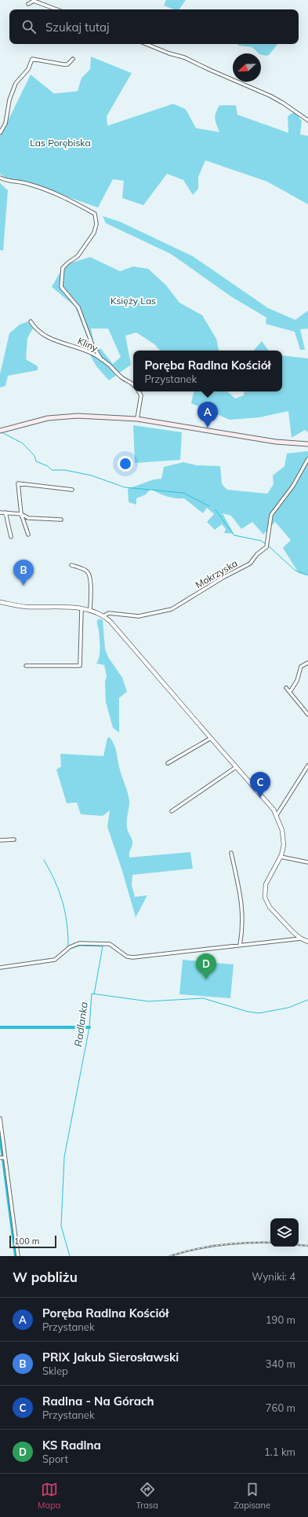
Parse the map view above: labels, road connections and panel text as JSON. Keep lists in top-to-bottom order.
{
  "streets": {
    "street": ["Kliny", "Mokrzyska"]
  },
  "water": ["Radlanka"],
  "parks": ["Las Porębiska", "Księży Las"],
  "scale_bar": "100 m",
  "north": "bottom left",
  "page": {
    "search": "Szukaj tutaj",
    "popup": ["Poręba Radlna Kościół", "Przystanek"],
    "pins": [
      "A",
      "B",
      "C",
      "D"
    ],
    "scale": "100 m",
    "heading": ["W pobliżu", "Wyniki: 4"],
    "list": [
      {
        "mark": "A",
        "name": "Poręba Radlna Kościół",
        "note": "Przystanek",
        "value": "190 m"
      },
      {
        "mark": "B",
        "name": "PRIX Jakub Sierosławski",
        "note": "Sklep",
        "value": "340 m"
      },
      {
        "mark": "C",
        "name": "Radlna - Na Górach",
        "note": "Przystanek",
        "value": "760 m"
      },
      {
        "mark": "D",
        "name": "KS Radlna",
        "note": "Sport",
        "value": "1.1 km"
      }
    ],
    "nav": ["Mapa", "Trasa", "Zapisane"]
  }
}
